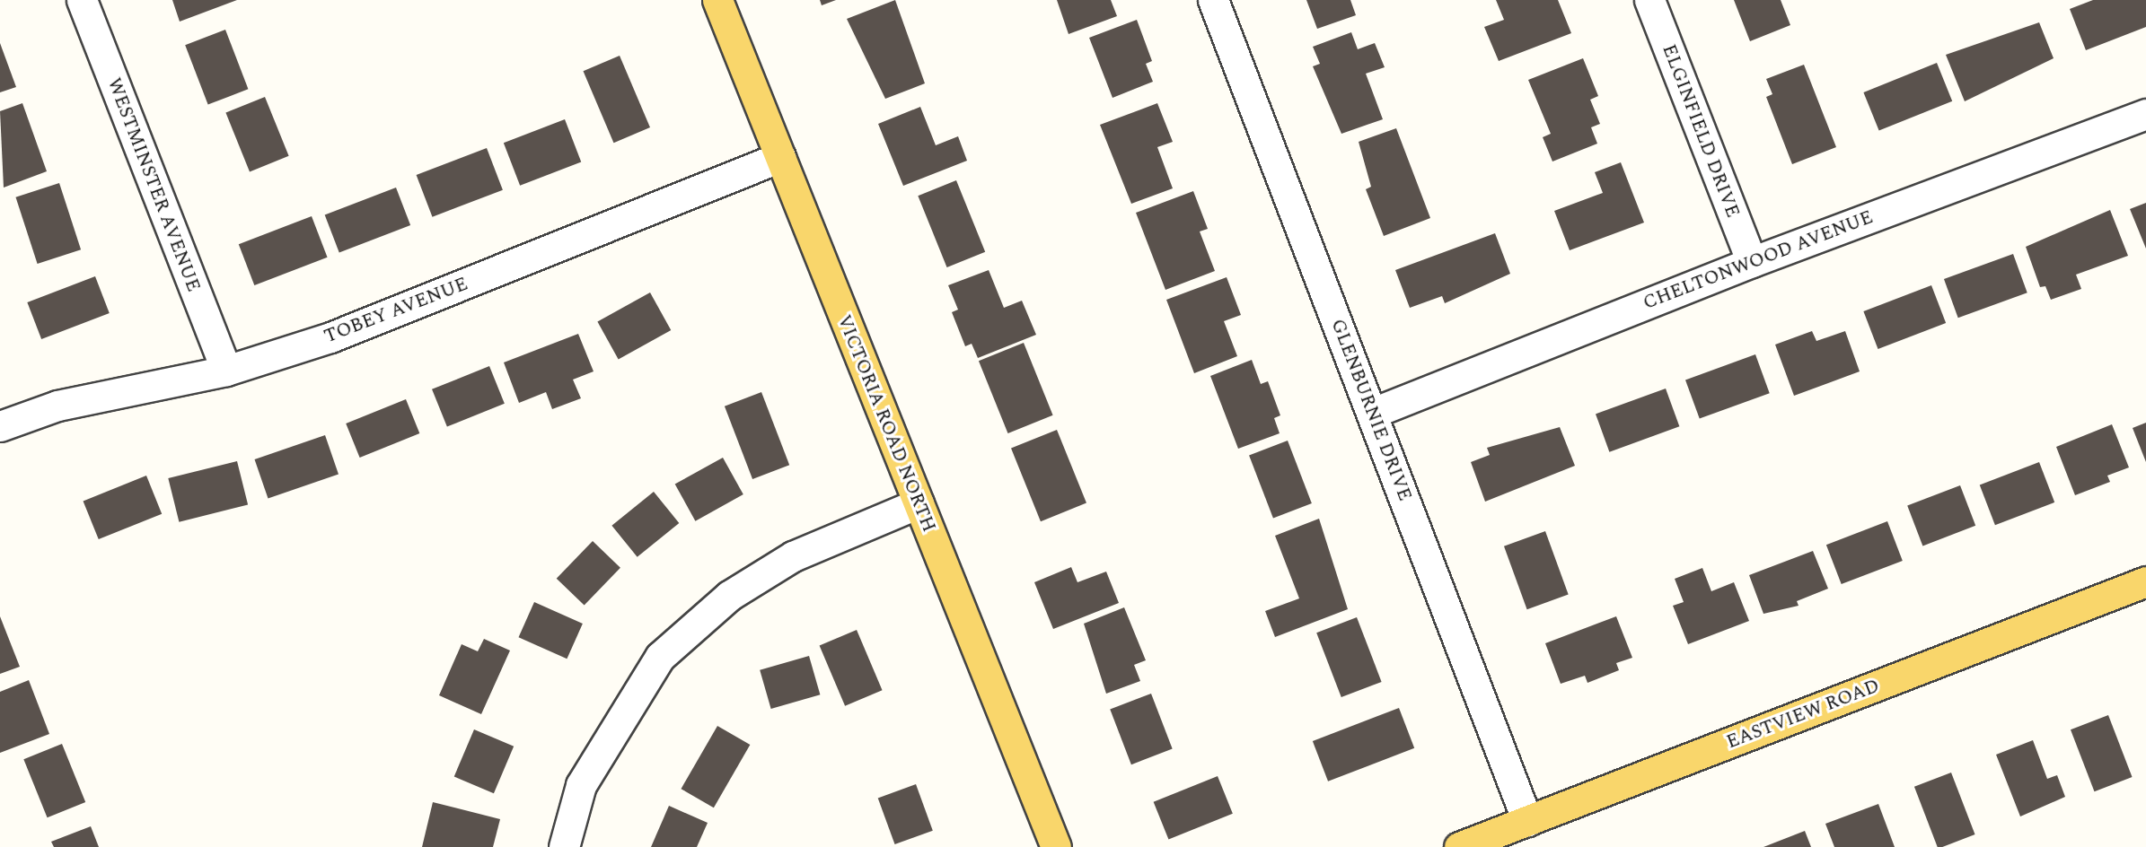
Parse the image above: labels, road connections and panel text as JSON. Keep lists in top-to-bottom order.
{
  "streets": {
    "main road": ["VICTORIA ROAD NORTH", "EASTVIEW ROAD"],
    "street": [
      "ELGINFIELD DRIVE",
      "WESTMINSTER AVENUE",
      "CHELTONWOOD AVENUE",
      "TOBEY AVENUE",
      "GLENBURNIE DRIVE"
    ]
  },
  "crossings": [
    ["ELGINFIELD DRIVE", "CHELTONWOOD AVENUE"],
    ["WESTMINSTER AVENUE", "TOBEY AVENUE"],
    ["CHELTONWOOD AVENUE", "GLENBURNIE DRIVE"],
    ["TOBEY AVENUE", "VICTORIA ROAD NORTH"],
    ["GLENBURNIE DRIVE", "EASTVIEW ROAD"]
  ]
}
